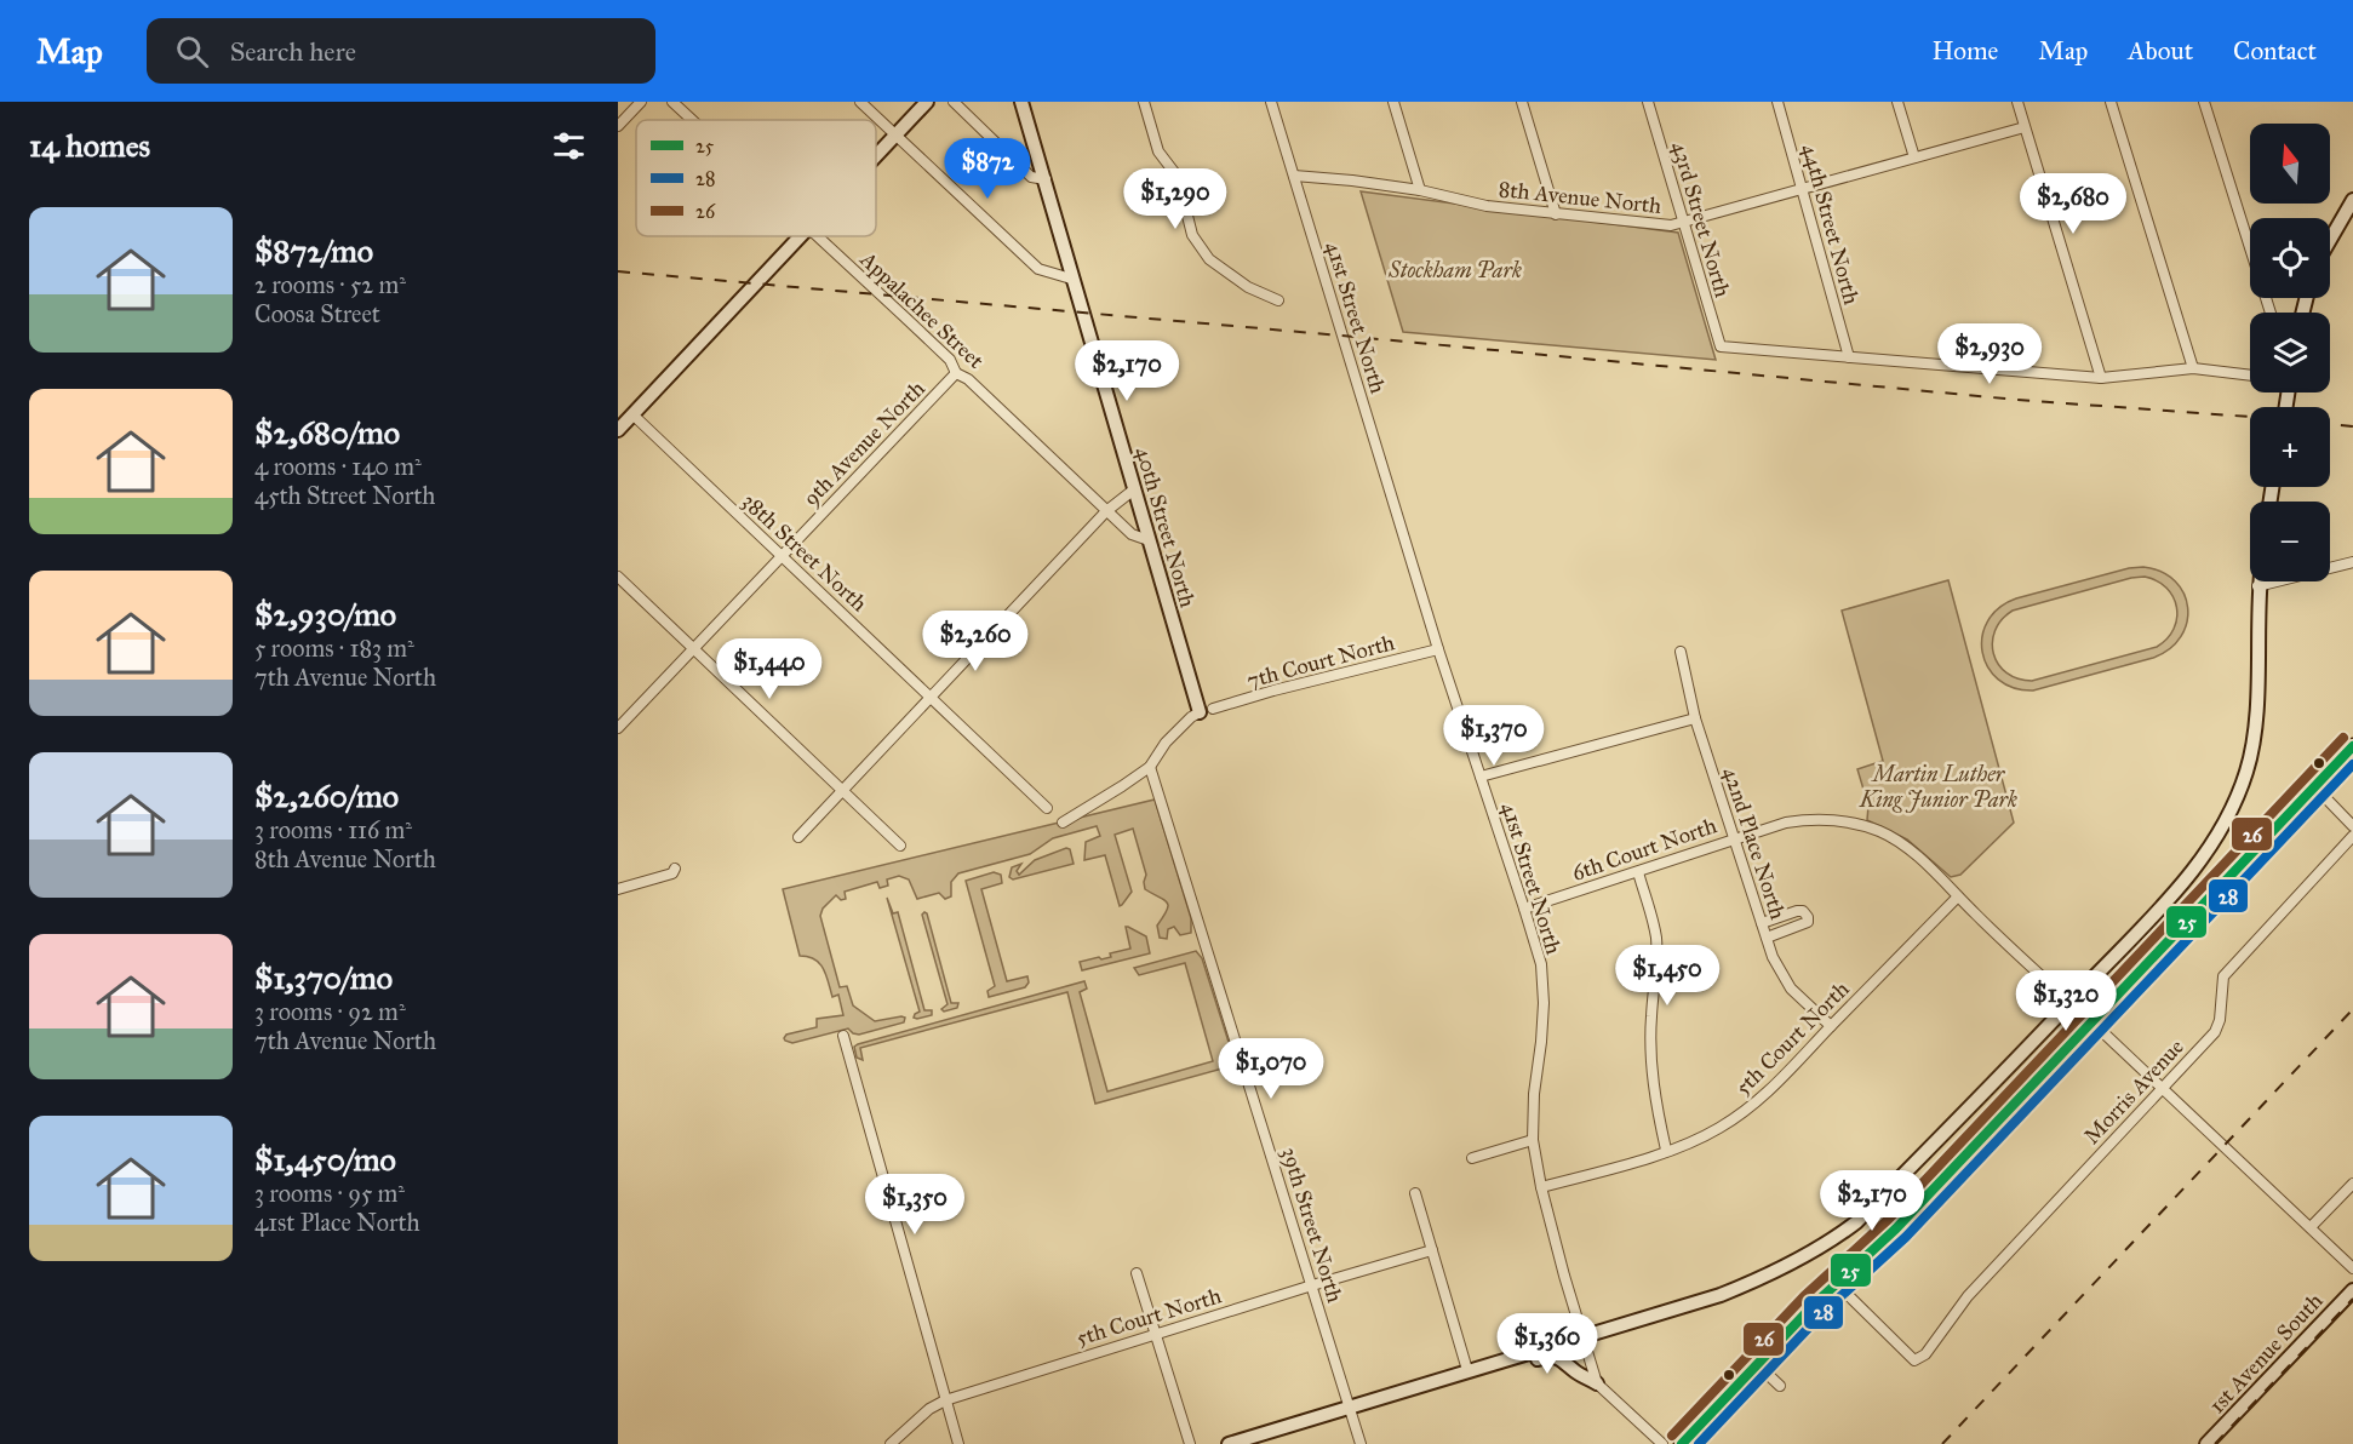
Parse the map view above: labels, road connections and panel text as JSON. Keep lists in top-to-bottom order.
{
  "streets": {
    "main road": ["40th Street North", "1st Avenue South"],
    "street": [
      "8th Avenue North",
      "43rd Street North",
      "44th Street North",
      "Appalachee Street",
      "41st Street North",
      "9th Avenue North",
      "38th Street North",
      "7th Court North",
      "42nd Place North",
      "6th Court North",
      "5th Court North",
      "Morris Avenue",
      "39th Street North"
    ]
  },
  "crossings": [
    ["8th Avenue North", "43rd Street North"],
    ["8th Avenue North", "44th Street North"],
    ["8th Avenue North", "41st Street North"],
    ["43rd Street North", "44th Street North"],
    ["Appalachee Street", "9th Avenue North"],
    ["Appalachee Street", "40th Street North"],
    ["41st Street North", "7th Court North"],
    ["41st Street North", "6th Court North"],
    ["41st Street North", "5th Court North"],
    ["9th Avenue North", "38th Street North"],
    ["40th Street North", "7th Court North"],
    ["42nd Place North", "6th Court North"],
    ["42nd Place North", "5th Court North"],
    ["5th Court North", "39th Street North"]
  ],
  "parks": ["Stockham Park", "Martin Luther King Junior Park"],
  "lines": ["transit line 26", "transit line 25", "transit line 28"],
  "legend": ["25", "28", "26"],
  "north": "top",
  "page": {
    "header": "Map",
    "search": "Search here",
    "nav": [
      "Home",
      "Map",
      "About",
      "Contact"
    ],
    "heading": "14 homes",
    "map_buttons": ["+", "−"],
    "price": [
      "$872",
      "$1,290",
      "$2,680",
      "$2,930",
      "$2,170",
      "$2,260",
      "$1,440",
      "$1,370",
      "$1,450",
      "$1,320",
      "$1,070",
      "$2,170",
      "$1,350",
      "$1,360"
    ],
    "list": [
      {
        "name": "$872/mo",
        "note": "2 rooms · 52 m² · Coosa Street"
      },
      {
        "name": "$2,680/mo",
        "note": "4 rooms · 140 m² · 45th Street North"
      },
      {
        "name": "$2,930/mo",
        "note": "5 rooms · 183 m² · 7th Avenue North"
      },
      {
        "name": "$2,260/mo",
        "note": "3 rooms · 116 m² · 8th Avenue North"
      },
      {
        "name": "$1,370/mo",
        "note": "3 rooms · 92 m² · 7th Avenue North"
      },
      {
        "name": "$1,450/mo",
        "note": "3 rooms · 95 m² · 41st Place North"
      }
    ]
  }
}
